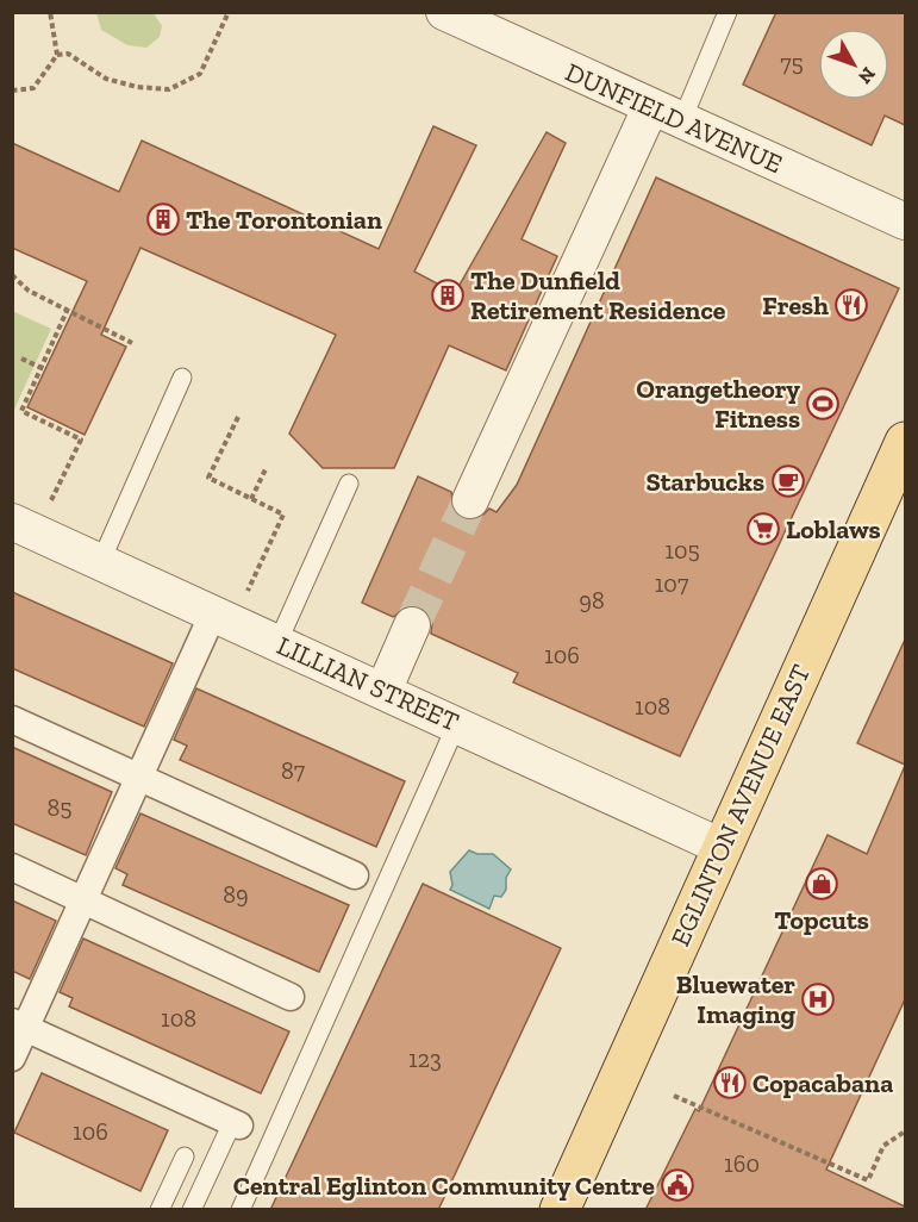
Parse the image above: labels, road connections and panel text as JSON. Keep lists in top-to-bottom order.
{
  "streets": {
    "main road": ["EGLINTON AVENUE EAST"],
    "street": ["DUNFIELD AVENUE", "LILLIAN STREET"]
  },
  "crossings": [
    ["LILLIAN STREET", "EGLINTON AVENUE EAST"]
  ],
  "places": {
    "building": ["The Torontonian", "The Dunfield Retirement Residence"],
    "restaurant": ["Fresh", "Copacabana"],
    "sports": ["Orangetheory Fitness"],
    "cafe": ["Starbucks"],
    "supermarket": ["Loblaws"],
    "shop": ["Topcuts"],
    "hospital": ["Bluewater Imaging"],
    "public building": ["Central Eglinton Community Centre"]
  },
  "house_numbers": [
    "75",
    "105",
    "107",
    "98",
    "106",
    "108",
    "87",
    "85",
    "89",
    "108",
    "123",
    "106",
    "160"
  ],
  "north": "bottom right"
}
